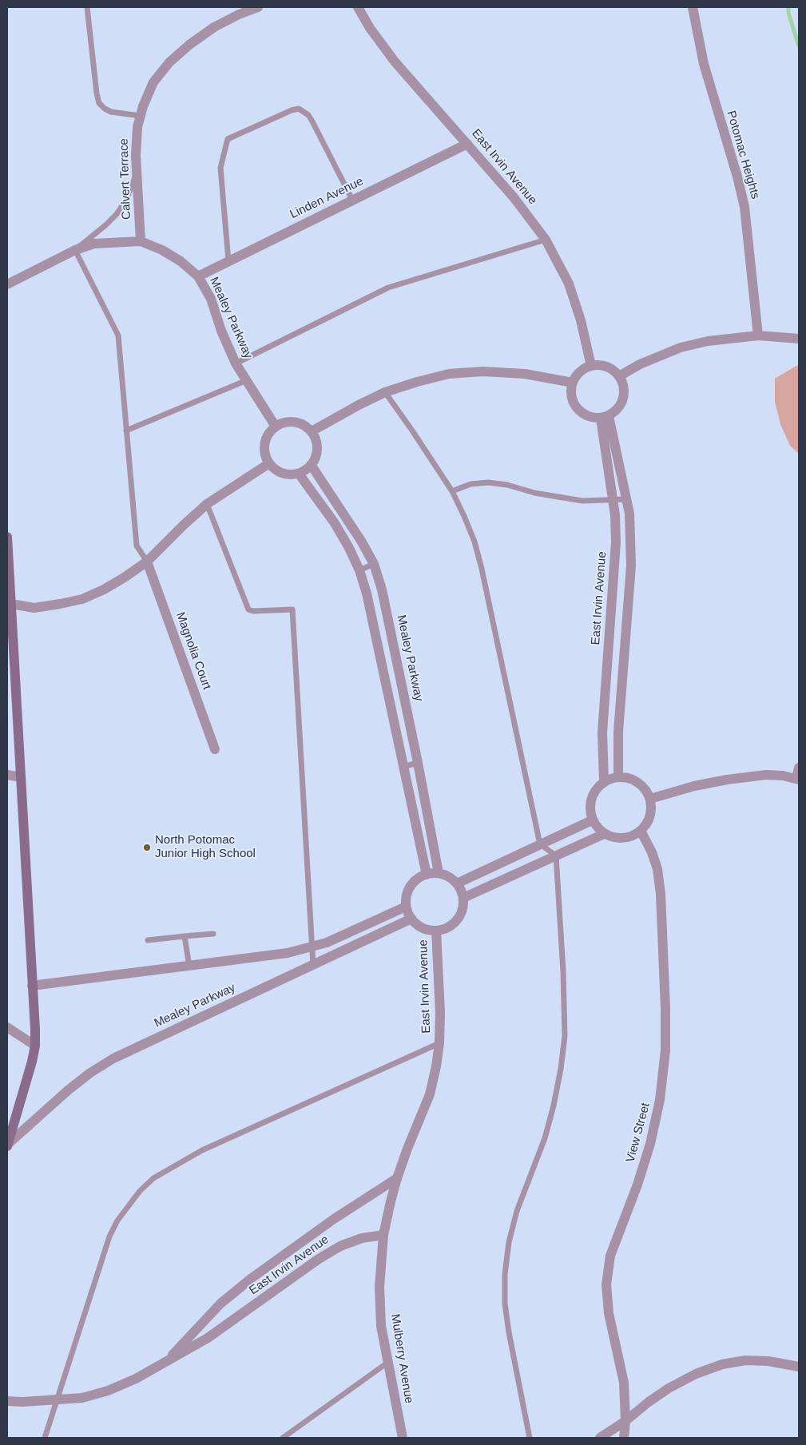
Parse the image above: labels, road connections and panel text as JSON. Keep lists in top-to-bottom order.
{
  "streets": {
    "street": [
      "Potomac Heights",
      "East Irvin Avenue",
      "Calvert Terrace",
      "Linden Avenue",
      "Mealey Parkway",
      "Magnolia Court",
      "View Street",
      "Mulberry Avenue"
    ]
  },
  "crossings": [
    ["East Irvin Avenue", "Linden Avenue"],
    ["East Irvin Avenue", "Mealey Parkway"],
    ["East Irvin Avenue", "View Street"],
    ["East Irvin Avenue", "Mulberry Avenue"],
    ["Calvert Terrace", "Mealey Parkway"],
    ["Linden Avenue", "Mealey Parkway"]
  ],
  "places": ["North Potomac Junior High School"]
}
